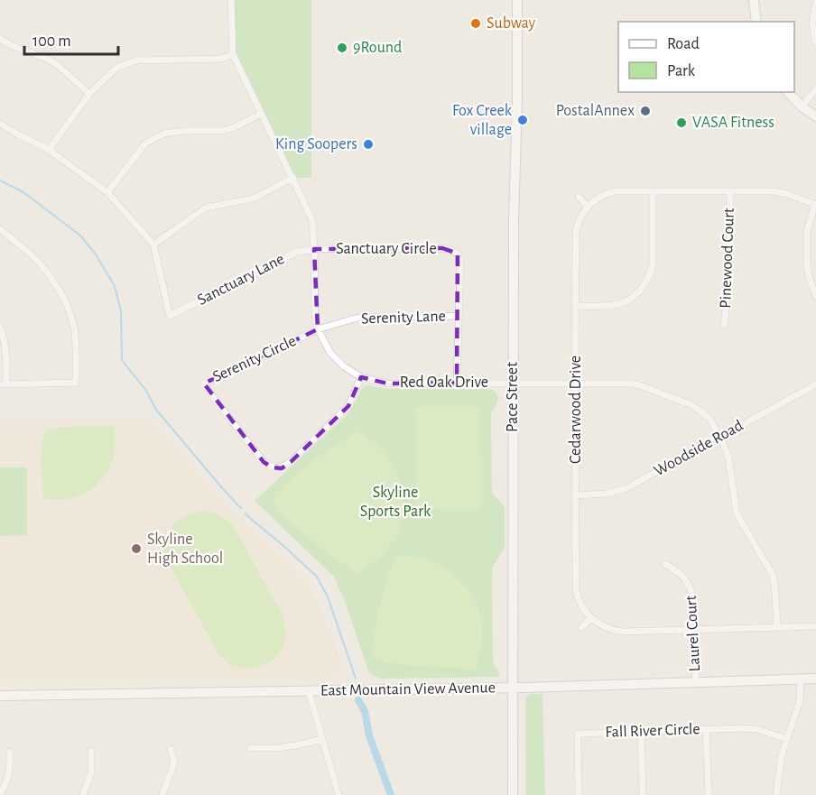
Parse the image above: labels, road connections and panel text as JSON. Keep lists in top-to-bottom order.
{
  "streets": {
    "street": [
      "Sanctuary Circle",
      "Pinewood Court",
      "Sanctuary Lane",
      "Serenity Lane",
      "Serenity Circle",
      "Red Oak Drive",
      "Pace Street",
      "Cedarwood Drive",
      "Woodside Road",
      "Laurel Court",
      "East Mountain View Avenue",
      "Fall River Circle"
    ]
  },
  "crossings": [
    ["Sanctuary Circle", "Sanctuary Lane"],
    ["Sanctuary Circle", "Serenity Lane"],
    ["Sanctuary Circle", "Red Oak Drive"],
    ["Sanctuary Lane", "Red Oak Drive"],
    ["Serenity Lane", "Serenity Circle"],
    ["Serenity Lane", "Red Oak Drive"],
    ["Serenity Circle", "Red Oak Drive"],
    ["Red Oak Drive", "Pace Street"],
    ["Red Oak Drive", "Cedarwood Drive"],
    ["Red Oak Drive", "Woodside Road"],
    ["Pace Street", "East Mountain View Avenue"],
    ["Cedarwood Drive", "Woodside Road"],
    ["Laurel Court", "East Mountain View Avenue"]
  ],
  "parks": ["Skyline Sports Park"],
  "places": [
    "Subway",
    "9Round",
    "PostalAnnex",
    "Fox Creek village",
    "VASA Fitness",
    "King Soopers",
    "Skyline High School"
  ],
  "legend": ["Road", "Park"],
  "scale_bar": "100 m"
}
